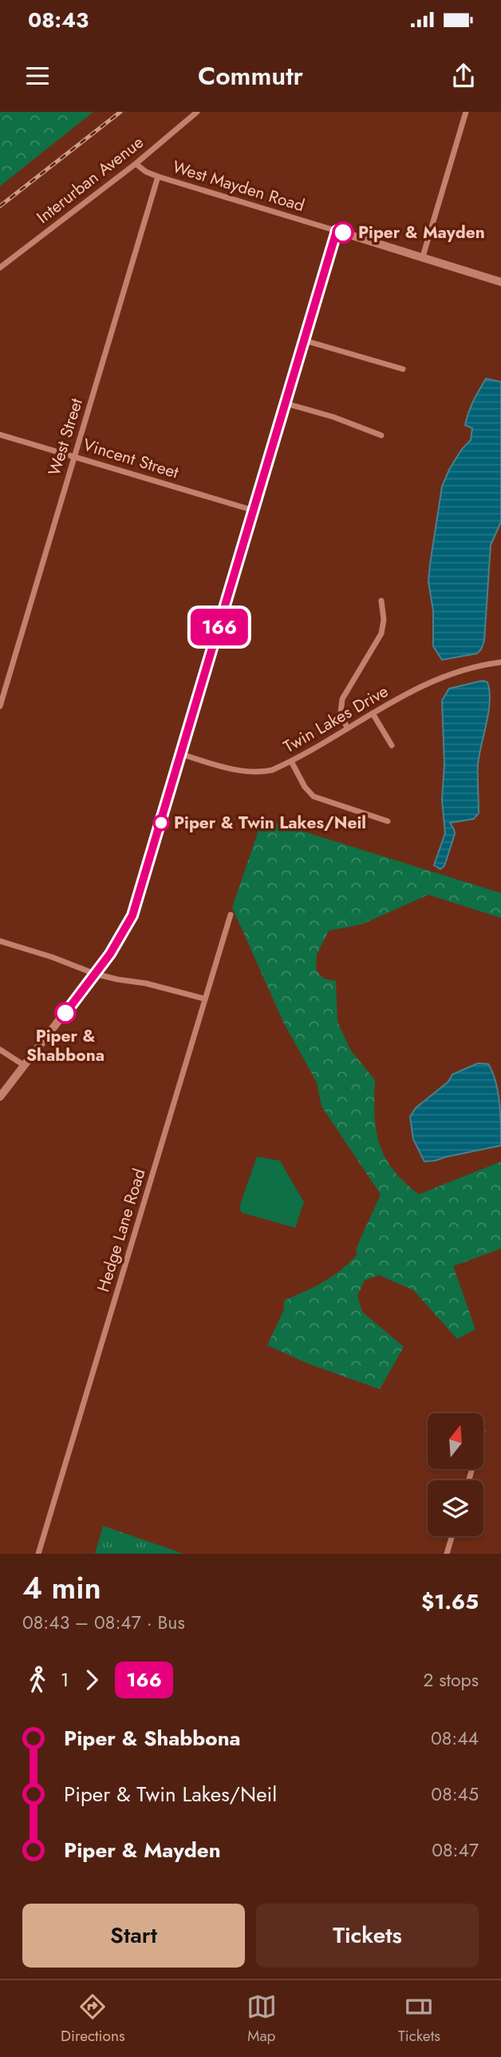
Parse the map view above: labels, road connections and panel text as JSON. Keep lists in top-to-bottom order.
{
  "streets": {
    "street": [
      "Interurban Avenue",
      "West Mayden Road",
      "West Street",
      "Vincent Street",
      "Twin Lakes Drive",
      "Hedge Lane Road"
    ]
  },
  "crossings": [
    ["Interurban Avenue", "West Mayden Road"],
    ["West Mayden Road", "West Street"],
    ["West Street", "Vincent Street"]
  ],
  "places": ["Piper & Mayden", "Piper & Twin Lakes/Neil", "Piper & Shabbona"],
  "lines": ["bus line 166"],
  "north": "top",
  "page": {
    "status": "08:43",
    "header": "Commutr",
    "on_map": "166",
    "heading": ["4 min", "08:43 – 08:47 · Bus", "$1.65"],
    "legs": ["1", "166", "2 stops"],
    "list": [
      {
        "name": "Piper & Shabbona",
        "value": "08:44"
      },
      {
        "name": "Piper & Twin Lakes/Neil",
        "value": "08:45"
      },
      {
        "name": "Piper & Mayden",
        "value": "08:47"
      }
    ],
    "buttons": ["Start", "Tickets"],
    "tabs": ["Directions", "Map", "Tickets"]
  }
}
